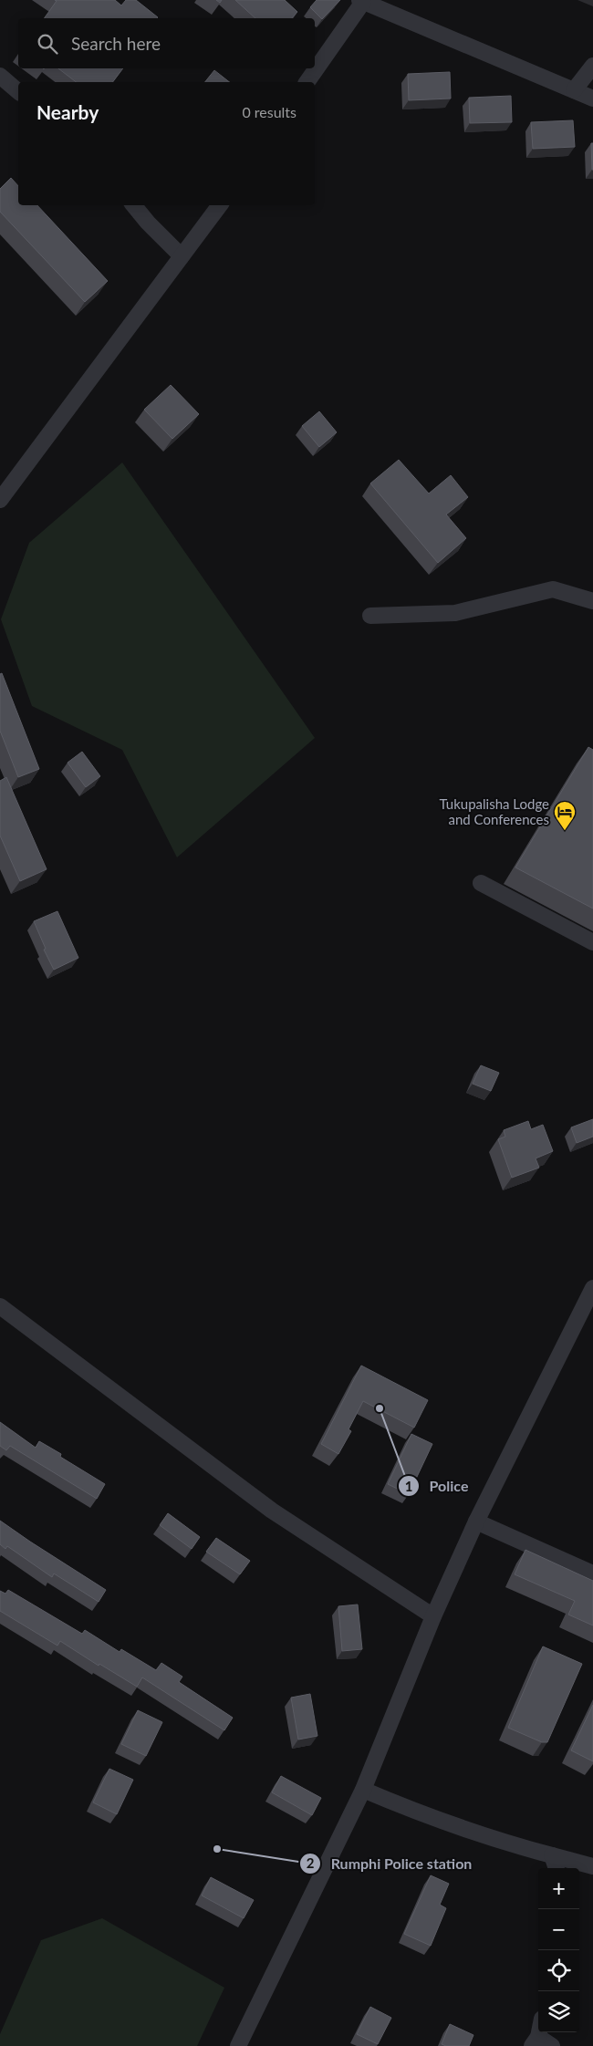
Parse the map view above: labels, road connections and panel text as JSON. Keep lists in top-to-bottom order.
{
  "places": {
    "hotel": ["Tukupalisha Lodge and Conferences"],
    "other": ["Police", "Rumphi Police station"]
  },
  "page": {
    "search": "Search here",
    "heading": ["Nearby", "0 results"],
    "map_buttons": ["+", "−"]
  }
}
